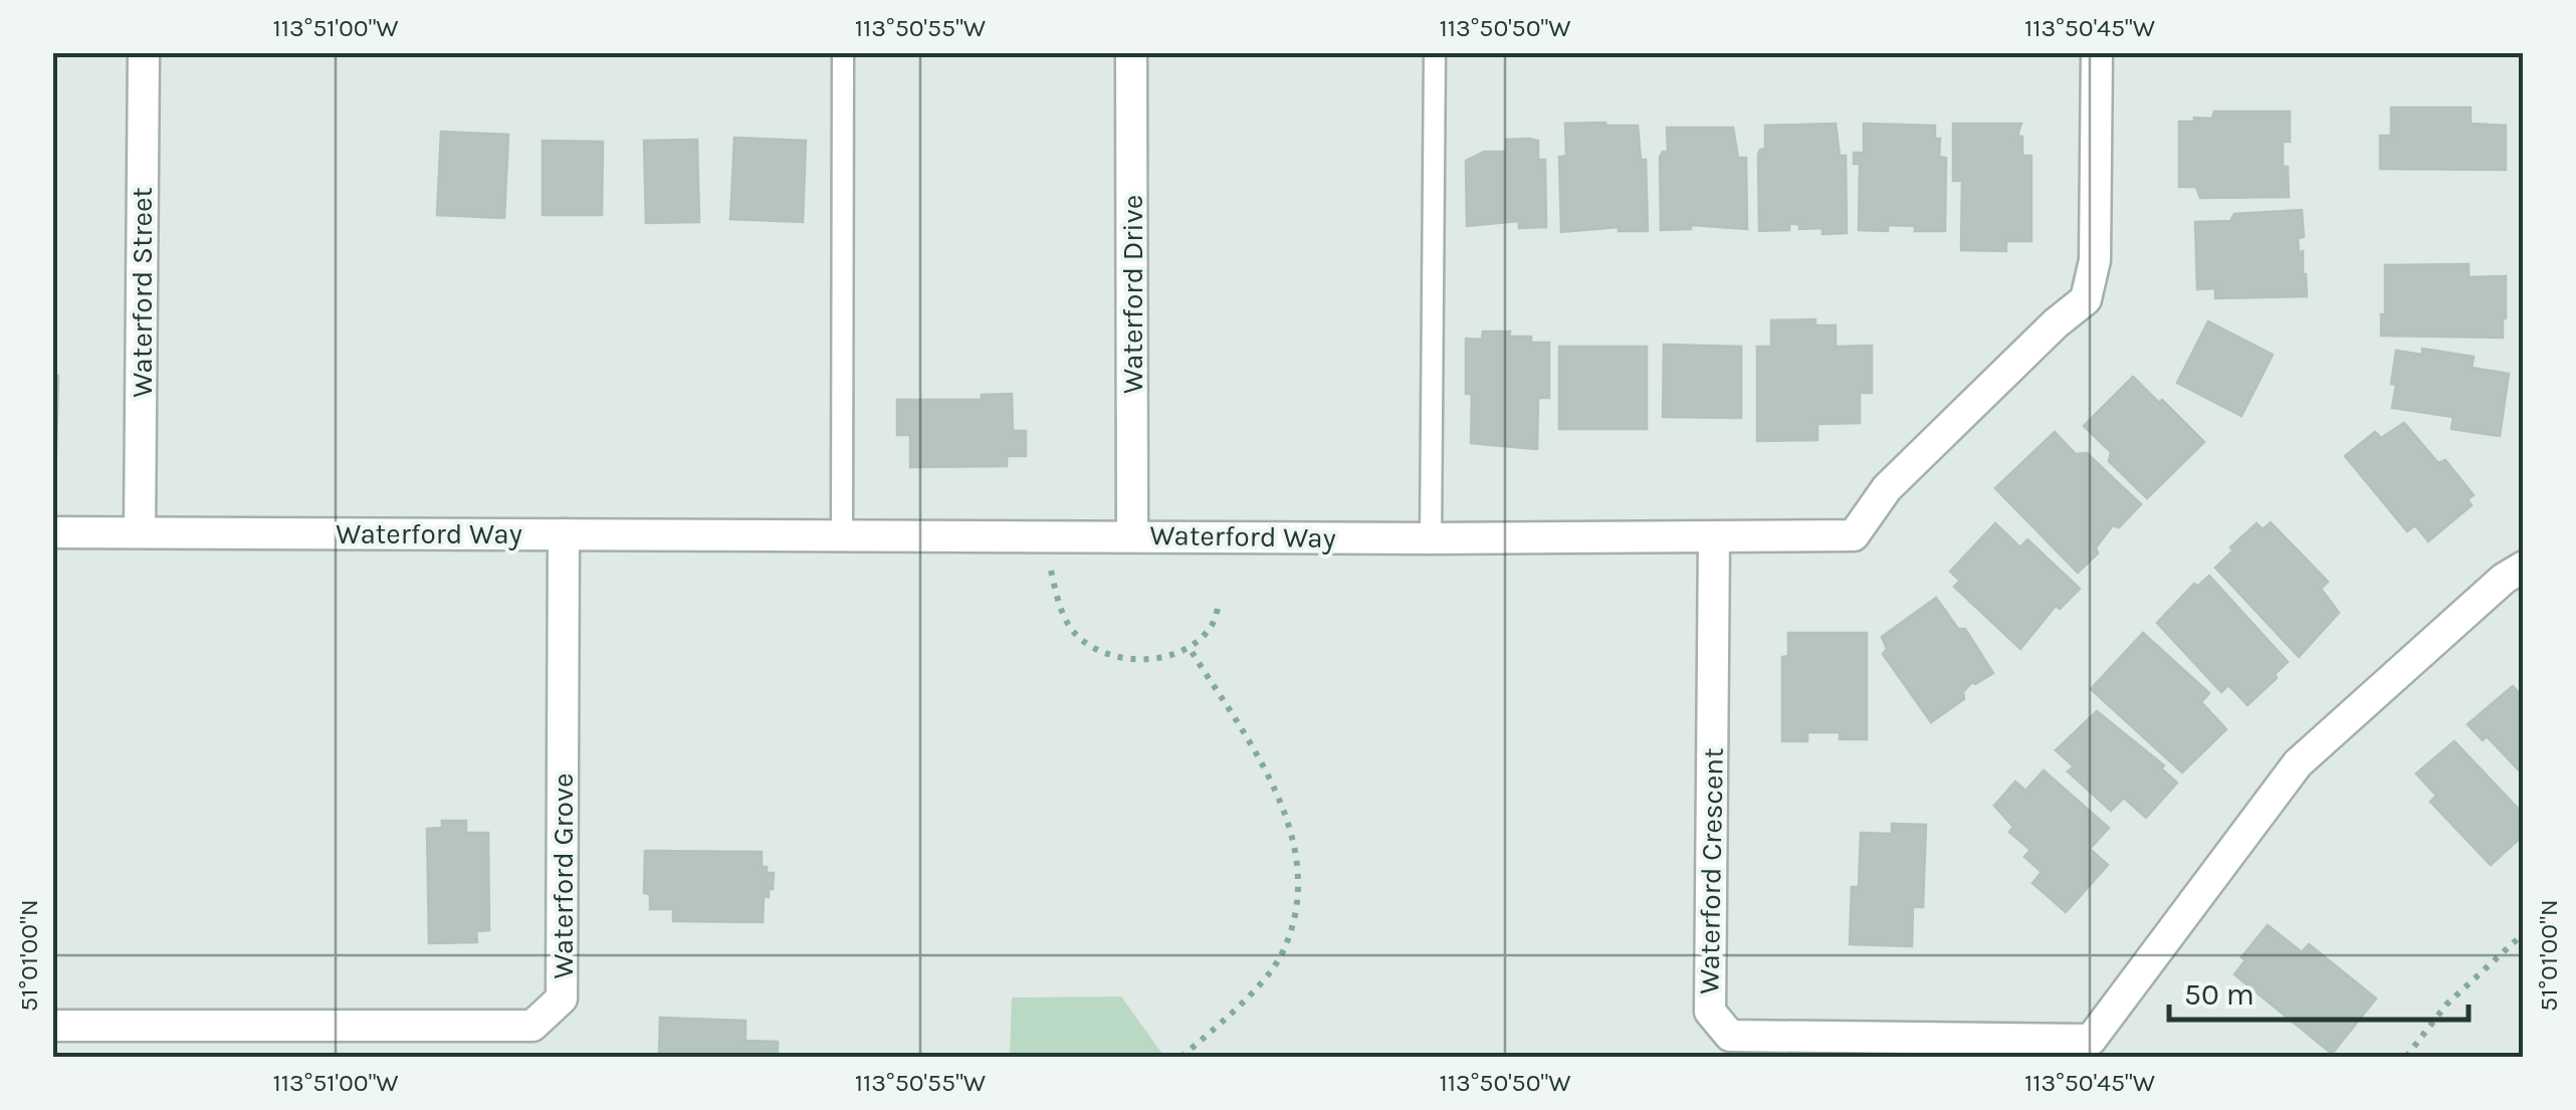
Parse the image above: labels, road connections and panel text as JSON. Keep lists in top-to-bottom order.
{
  "streets": {
    "street": [
      "Waterford Street",
      "Waterford Drive",
      "Waterford Way",
      "Waterford Crescent",
      "Waterford Grove"
    ]
  },
  "crossings": [
    ["Waterford Street", "Waterford Way"],
    ["Waterford Drive", "Waterford Way"],
    ["Waterford Way", "Waterford Crescent"],
    ["Waterford Way", "Waterford Grove"]
  ],
  "scale_bar": "50 m",
  "coordinates": [
    "113°51'00\"W",
    "113°50'55\"W",
    "113°50'50\"W",
    "113°50'45\"W",
    "51°01'00\"N"
  ]
}
